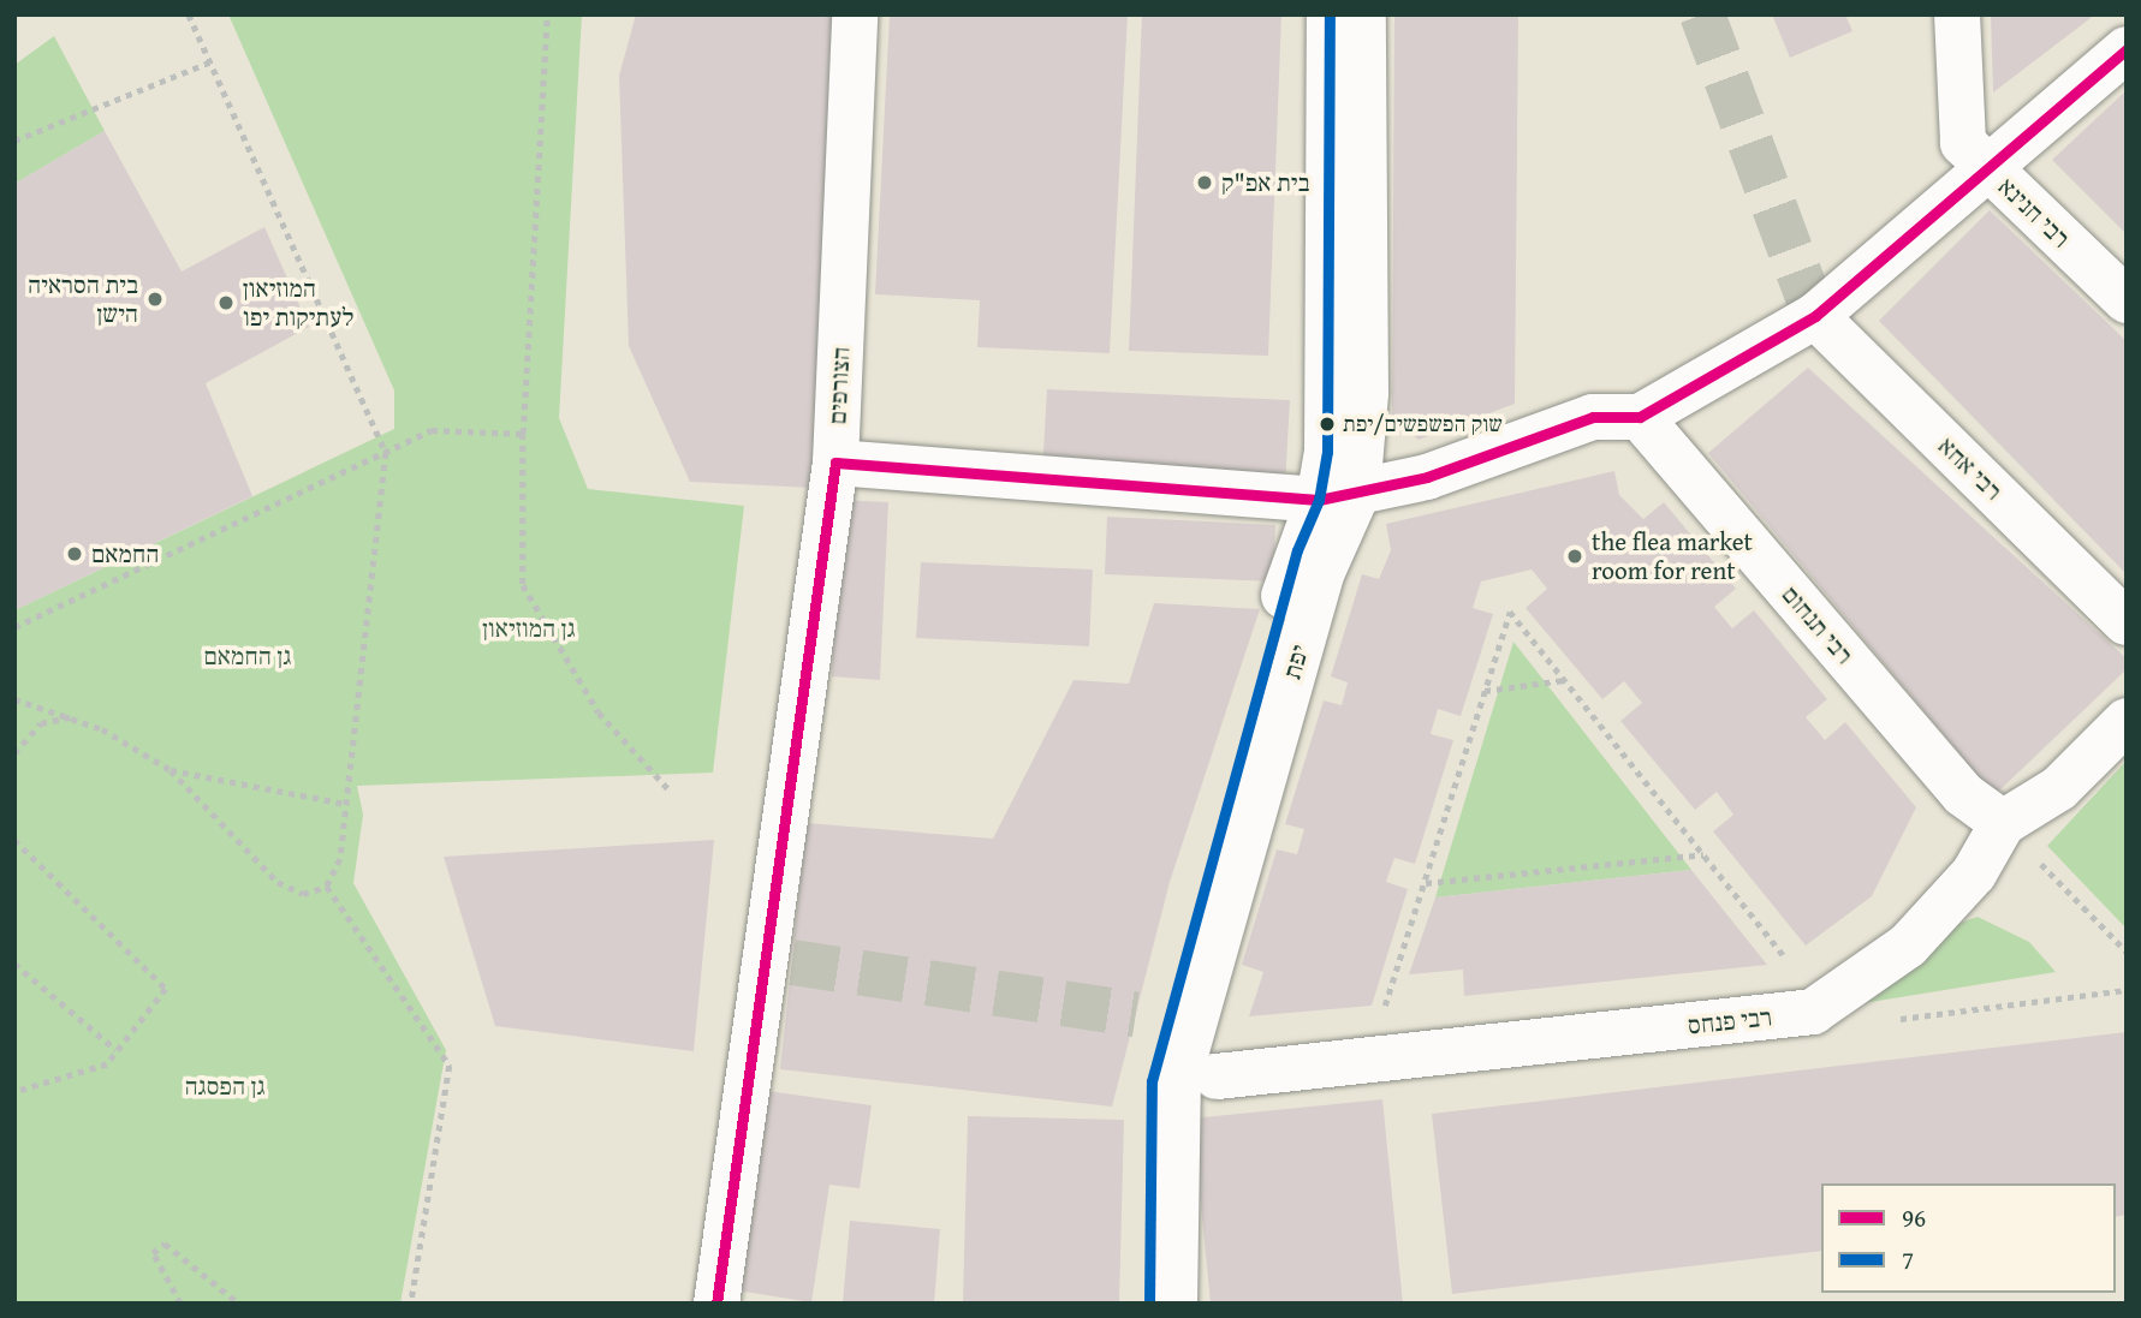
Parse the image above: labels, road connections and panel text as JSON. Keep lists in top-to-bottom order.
{
  "streets": {
    "street": [
      "רבי חנינא",
      "הצורפים",
      "רבי אחא",
      "רבי תנחום",
      "יפת",
      "רבי פנחס"
    ]
  },
  "crossings": [
    ["רבי תנחום", "רבי פנחס"]
  ],
  "parks": ["גן המוזיאון", "גן החמאם", "גן הפסגה"],
  "places": [
    "בית אפ\"ק",
    "בית הסראיה הישן",
    "המוזיאון לעתיקות יפו",
    "שוק הפשפשים/יפת",
    "החמאם",
    "the flea market room for rent"
  ],
  "lines": ["transit line 7", "transit line 96"],
  "legend": ["96", "7"]
}
